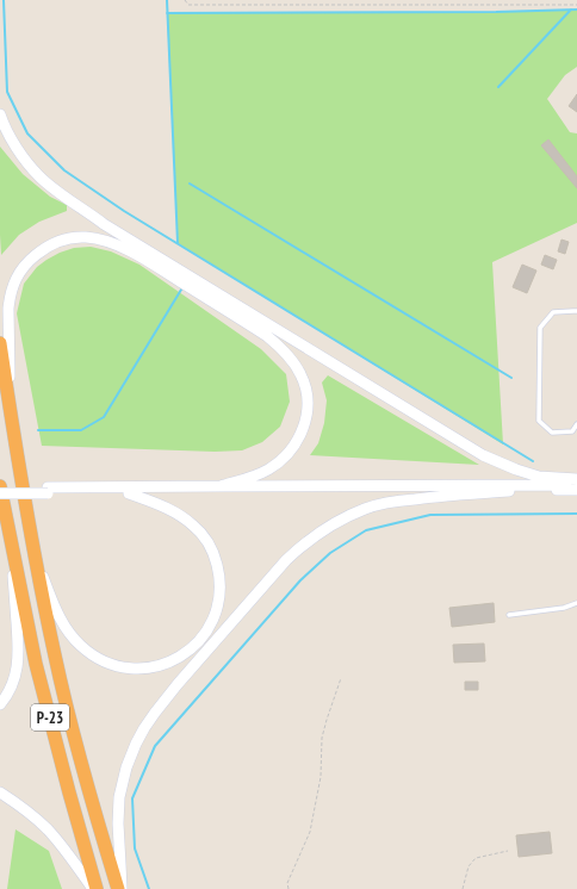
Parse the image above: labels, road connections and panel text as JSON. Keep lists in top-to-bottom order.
{
  "streets": {
    "highway": ["Р-23"]
  }
}
